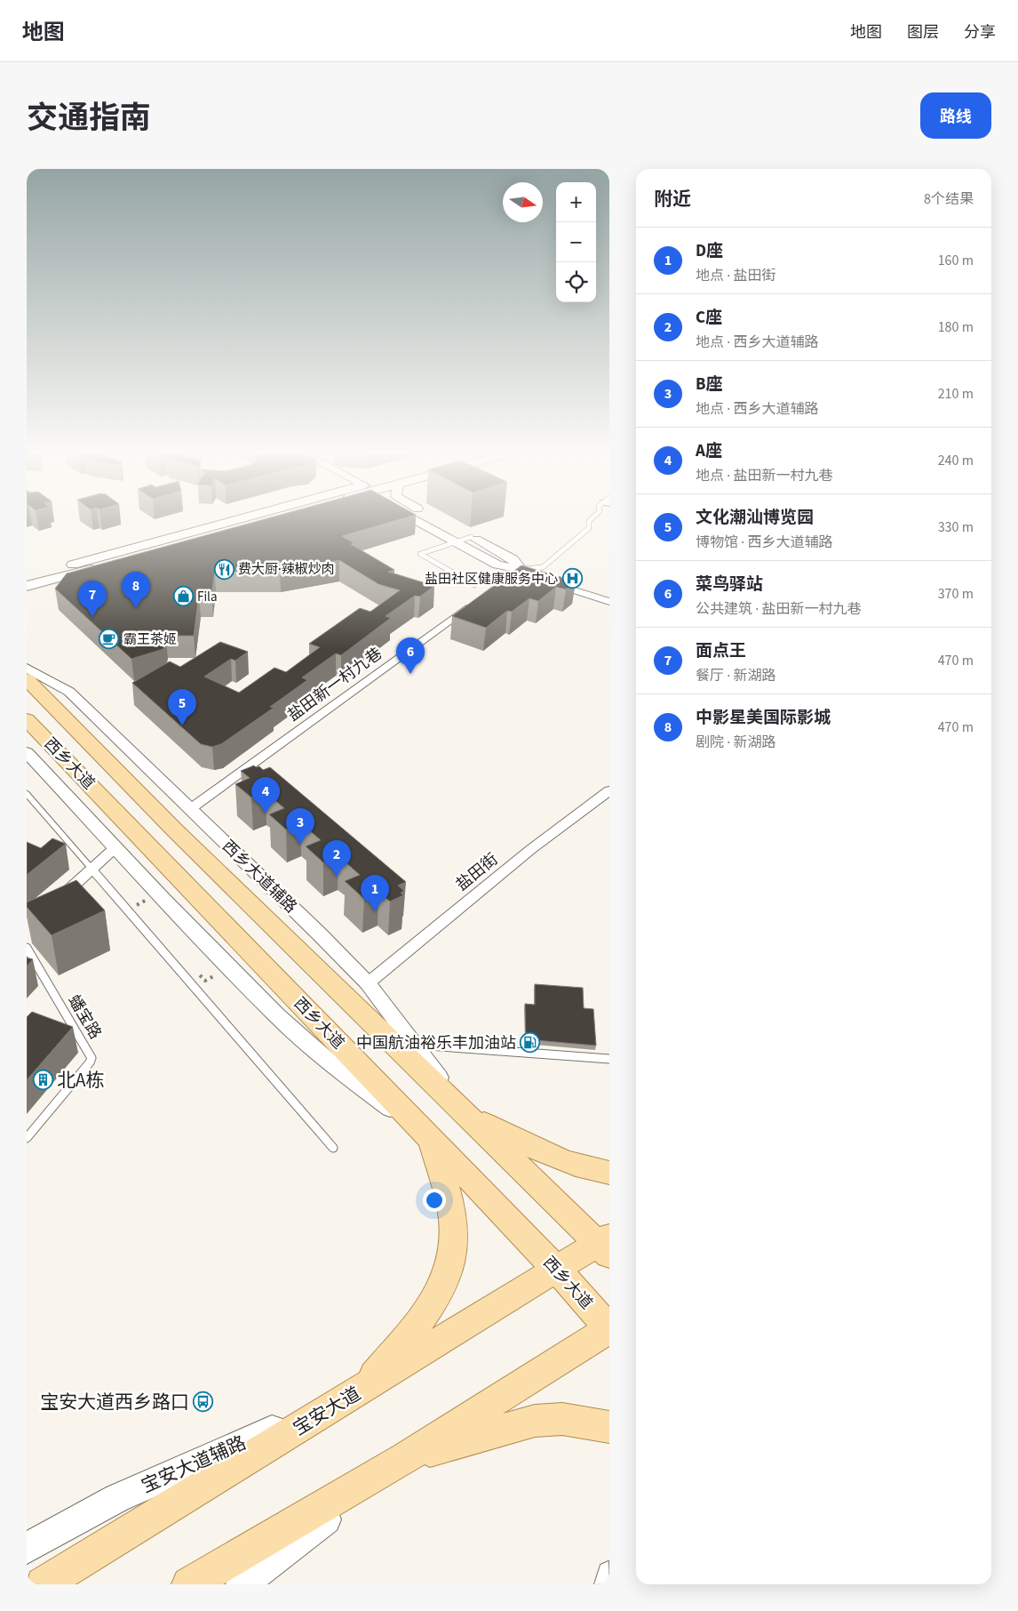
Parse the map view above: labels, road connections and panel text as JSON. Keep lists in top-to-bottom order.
{
  "streets": {
    "main road": ["西乡大道", "宝安大道", "宝安大道辅路"],
    "street": ["盐田新一村九巷", "盐田街", "西乡大道辅路"],
    "lane": ["蟠宝路"]
  },
  "crossings": [
    ["盐田新一村九巷", "西乡大道辅路"],
    ["西乡大道", "西乡大道辅路"],
    ["西乡大道", "宝安大道"],
    ["盐田街", "西乡大道辅路"],
    ["宝安大道", "宝安大道辅路"]
  ],
  "places": {
    "restaurant": ["费大厨·辣椒炒肉"],
    "hospital": ["盐田社区健康服务中心"],
    "shop": ["Fila"],
    "cafe": ["霸王茶姬"],
    "fuel station": ["中国航油裕乐丰加油站"],
    "building": ["北A栋"],
    "bus stop": ["宝安大道西乡路口"]
  },
  "north": "right",
  "page": {
    "header": "地图",
    "nav": ["地图", "图层", "分享"],
    "title": "交通指南",
    "buttons": "路线",
    "heading": ["附近", "8个结果"],
    "map_buttons": ["+", "−"],
    "list": [
      {
        "mark": "1",
        "name": "D座",
        "note": "地点 · 盐田街",
        "value": "160 m"
      },
      {
        "mark": "2",
        "name": "C座",
        "note": "地点 · 西乡大道辅路",
        "value": "180 m"
      },
      {
        "mark": "3",
        "name": "B座",
        "note": "地点 · 西乡大道辅路",
        "value": "210 m"
      },
      {
        "mark": "4",
        "name": "A座",
        "note": "地点 · 盐田新一村九巷",
        "value": "240 m"
      },
      {
        "mark": "5",
        "name": "文化潮汕博览园",
        "note": "博物馆 · 西乡大道辅路",
        "value": "330 m"
      },
      {
        "mark": "6",
        "name": "菜鸟驿站",
        "note": "公共建筑 · 盐田新一村九巷",
        "value": "370 m"
      },
      {
        "mark": "7",
        "name": "面点王",
        "note": "餐厅 · 新湖路",
        "value": "470 m"
      },
      {
        "mark": "8",
        "name": "中影星美国际影城",
        "note": "剧院 · 新湖路",
        "value": "470 m"
      }
    ],
    "pins": [
      "8",
      "7",
      "6",
      "5",
      "4",
      "3",
      "2",
      "1"
    ]
  }
}
